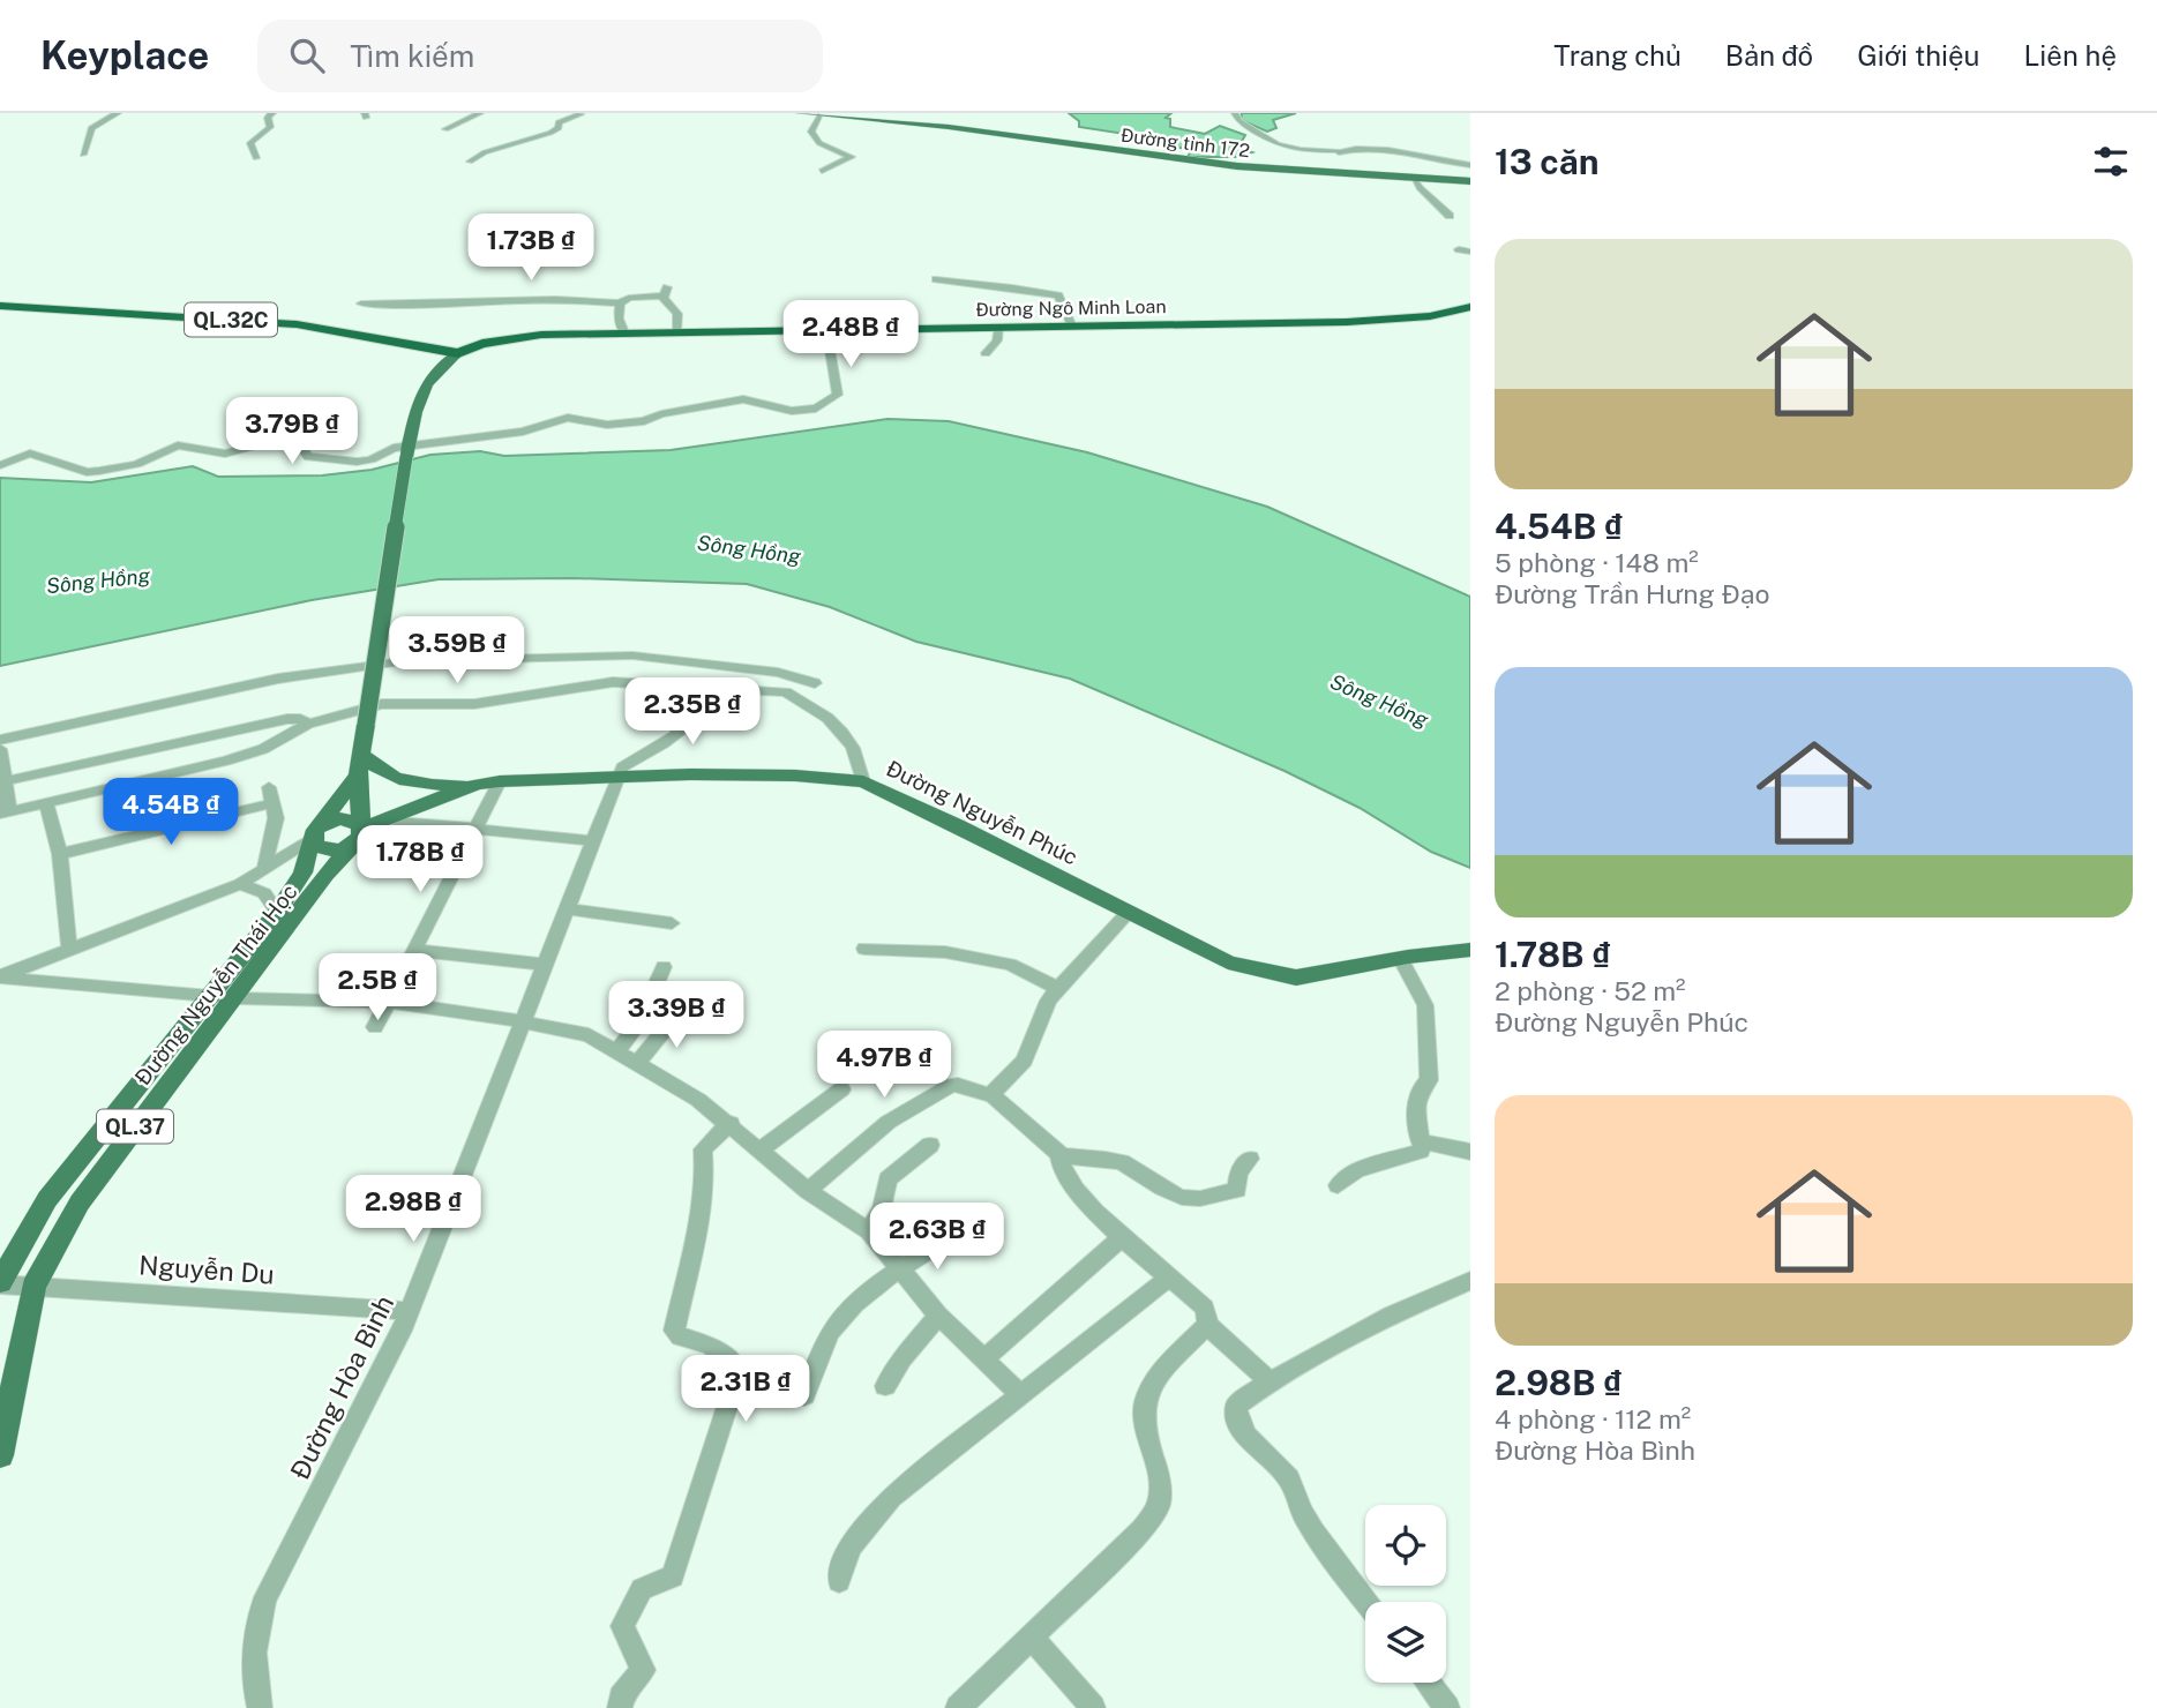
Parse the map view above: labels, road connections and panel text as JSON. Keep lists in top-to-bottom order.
{
  "streets": {
    "highway": ["Đường Ngô Minh Loan", "QL.32C"],
    "main road": [
      "Đường tỉnh 172",
      "Đường Nguyễn Phúc",
      "Đường Nguyễn Thái Học",
      "QL.37"
    ],
    "street": ["Nguyễn Du", "Đường Hòa Bình"]
  },
  "crossings": [
    ["Đường Ngô Minh Loan", "QL.32C"],
    ["Đường Ngô Minh Loan", "Đường Nguyễn Thái Học"],
    ["Đường Nguyễn Phúc", "Đường Nguyễn Thái Học"],
    ["Đường Nguyễn Phúc", "Đường Hòa Bình"],
    ["Đường Nguyễn Thái Học", "Nguyễn Du"],
    ["Nguyễn Du", "Đường Hòa Bình"]
  ],
  "water": ["Sông Hồng"],
  "page": {
    "header": "Keyplace",
    "search": "Tìm kiếm",
    "nav": [
      "Trang chủ",
      "Bản đồ",
      "Giới thiệu",
      "Liên hệ"
    ],
    "heading": "13 căn",
    "list": [
      {
        "name": "4.54B ₫",
        "note": "5 phòng · 148 m² · Đường Trần Hưng Đạo"
      },
      {
        "name": "1.78B ₫",
        "note": "2 phòng · 52 m² · Đường Nguyễn Phúc"
      },
      {
        "name": "2.98B ₫",
        "note": "4 phòng · 112 m² · Đường Hòa Bình"
      }
    ],
    "price": [
      "1.73B ₫",
      "2.48B ₫",
      "3.79B ₫",
      "3.59B ₫",
      "2.35B ₫",
      "4.54B ₫",
      "1.78B ₫",
      "2.5B ₫",
      "3.39B ₫",
      "4.97B ₫",
      "2.98B ₫",
      "2.63B ₫",
      "2.31B ₫"
    ]
  }
}
